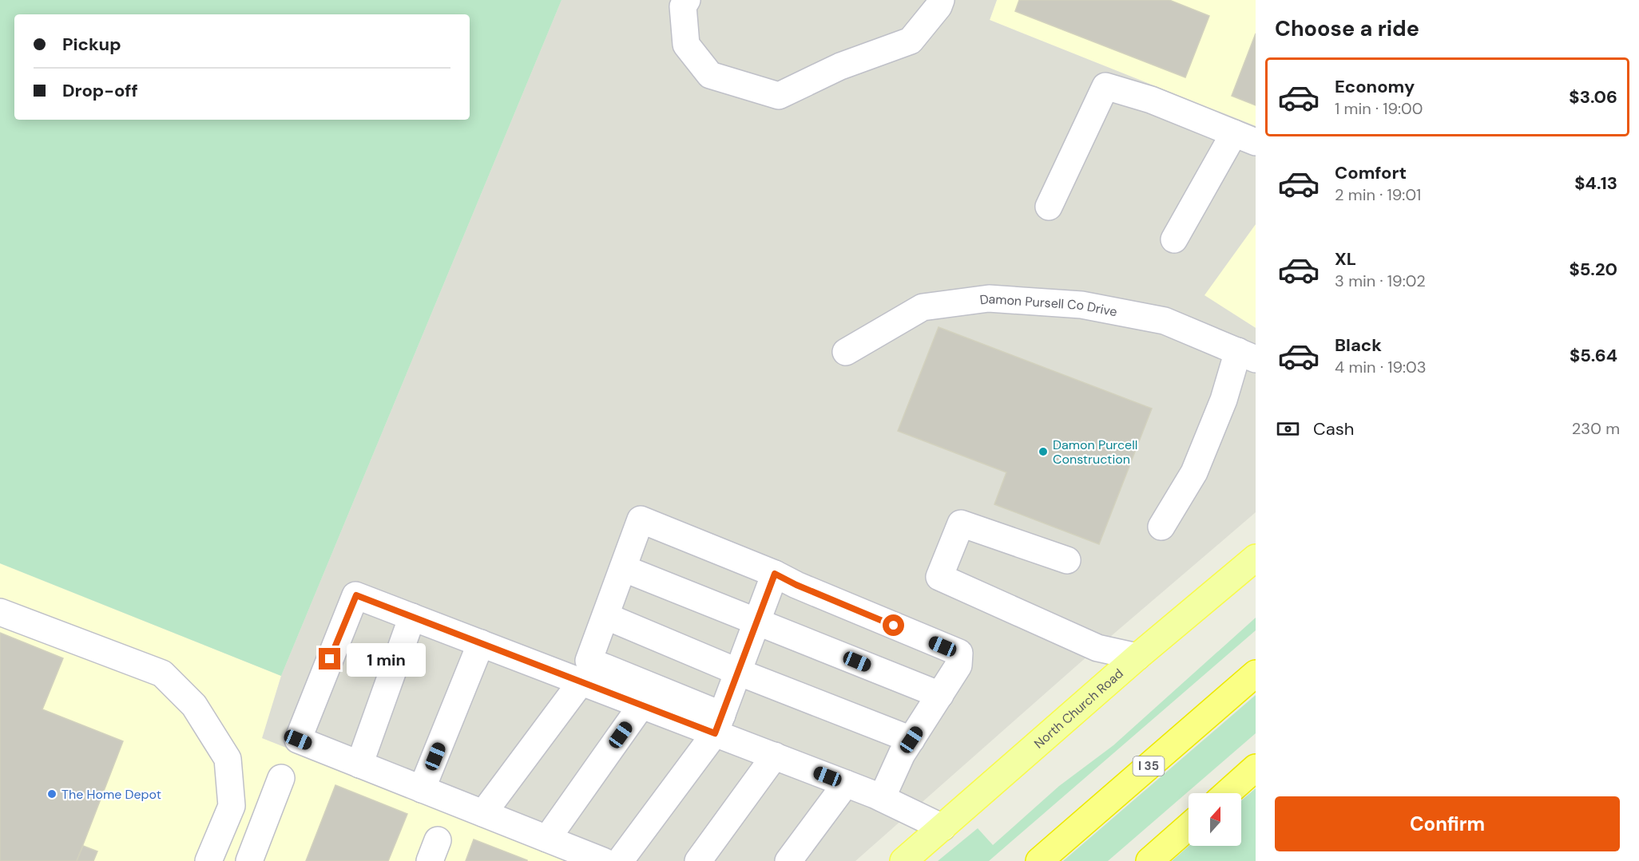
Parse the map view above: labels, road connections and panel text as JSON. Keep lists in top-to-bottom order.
{
  "streets": {
    "highway": ["I 35"],
    "main road": ["North Church Road"],
    "lane": ["Damon Pursell Co Drive"]
  },
  "places": ["Damon Purcell Construction", "The Home Depot"],
  "north": "top",
  "page": {
    "heading": "Choose a ride",
    "banner": ["Pickup", "Drop-off"],
    "list": [
      {
        "name": "Economy",
        "note": "1 min · 19:00",
        "value": "$3.06"
      },
      {
        "name": "Comfort",
        "note": "2 min · 19:01",
        "value": "$4.13"
      },
      {
        "name": "XL",
        "note": "3 min · 19:02",
        "value": "$5.20"
      },
      {
        "name": "Black",
        "note": "4 min · 19:03",
        "value": "$5.64"
      }
    ],
    "pay": ["Cash", "230 m"],
    "bubble": "1 min",
    "buttons": "Confirm"
  }
}
